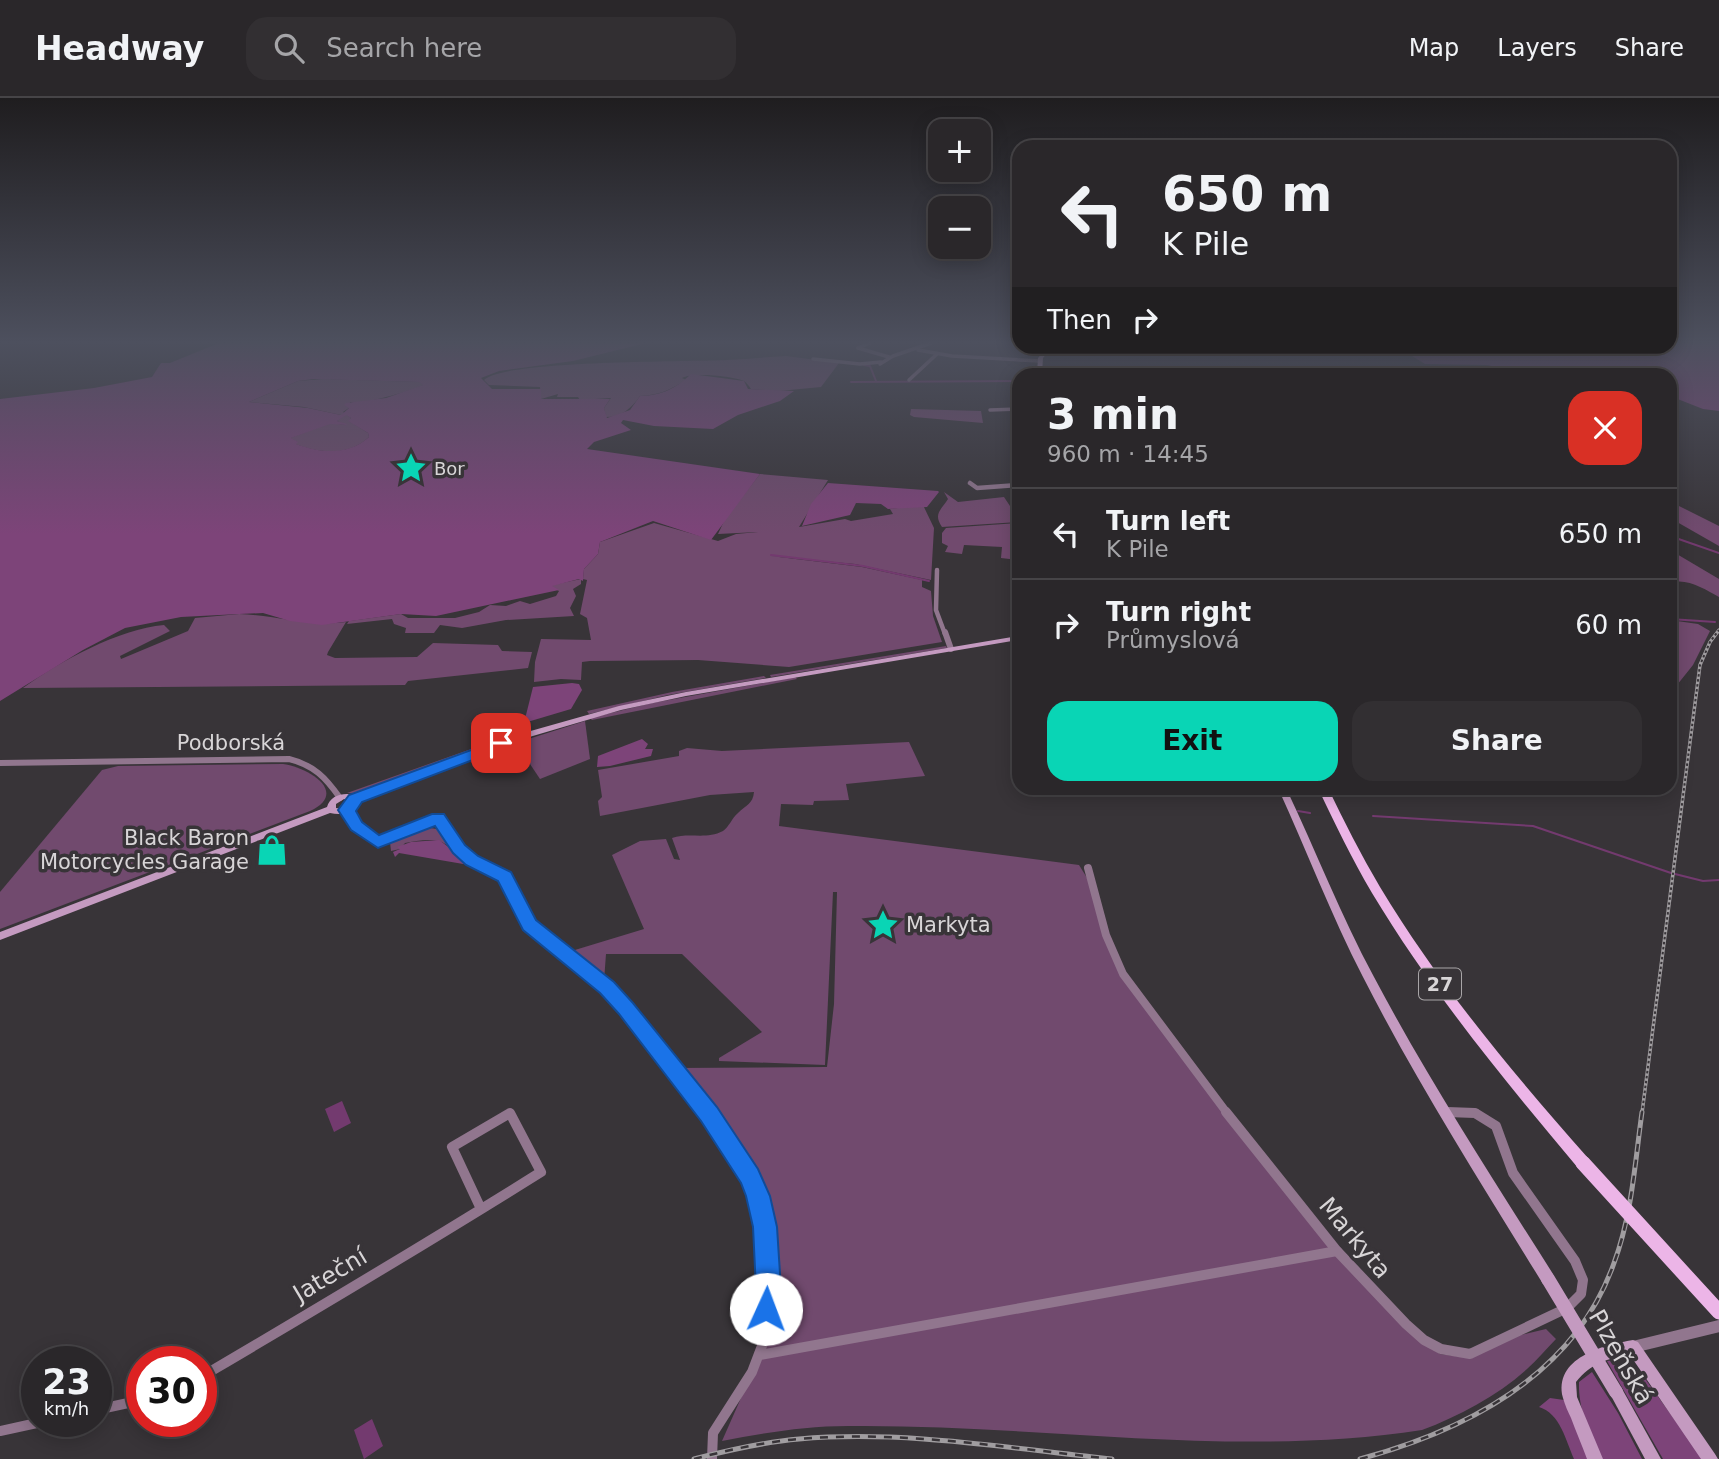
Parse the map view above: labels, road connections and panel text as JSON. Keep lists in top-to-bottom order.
{
  "streets": {
    "main road": ["27", "Plzeňská"],
    "street": ["Podborská", "Markyta", "Jateční"]
  },
  "crossings": [
    ["Markyta", "Plzeňská"]
  ],
  "places": {
    "place": ["Bor", "Markyta"],
    "shop": ["Black Baron Motorcycles Garage"]
  },
  "page": {
    "header": "Headway",
    "search": "Search here",
    "nav": ["Map", "Layers", "Share"],
    "map_buttons": ["+", "−"],
    "turn": ["650 m", "K Pile"],
    "then": "Then",
    "heading": ["3 min", "960 m · 14:45"],
    "list": [
      {
        "name": "Turn left",
        "note": "K Pile",
        "value": "650 m"
      },
      {
        "name": "Turn right",
        "note": "Průmyslová",
        "value": "60 m"
      }
    ],
    "buttons": ["Exit", "Share"],
    "speed": "23 km/h",
    "limit": "30"
  }
}
